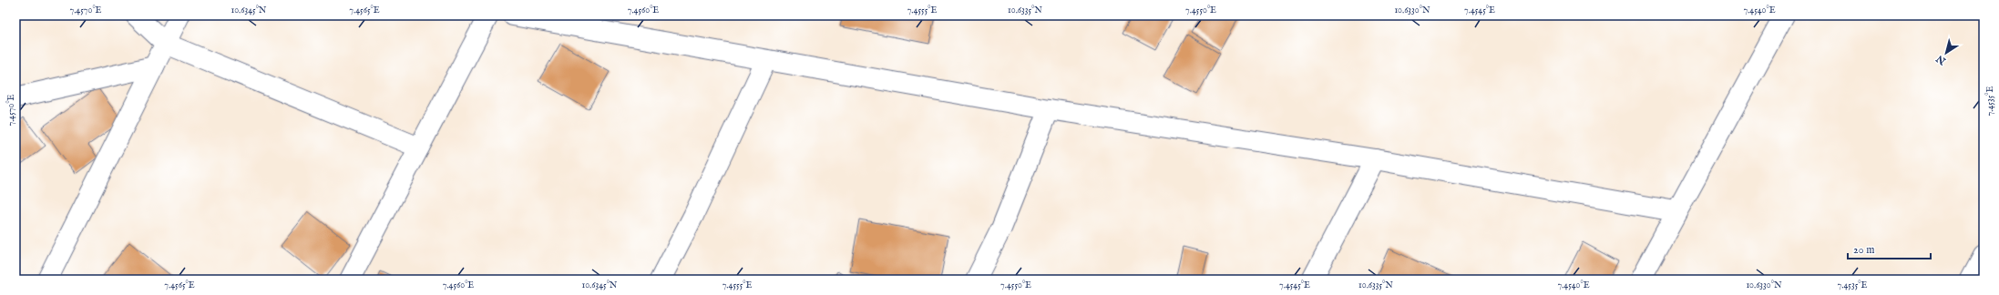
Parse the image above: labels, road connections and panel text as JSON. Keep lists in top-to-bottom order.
{
  "scale_bar": "20 m",
  "north": "bottom left",
  "coordinates": [
    "7.4570°E",
    "10.6345°N",
    "7.4565°E",
    "7.4560°E",
    "7.4555°E",
    "10.6335°N",
    "7.4550°E",
    "10.6330°N",
    "7.4545°E",
    "7.4540°E",
    "7.4535°E"
  ]
}
